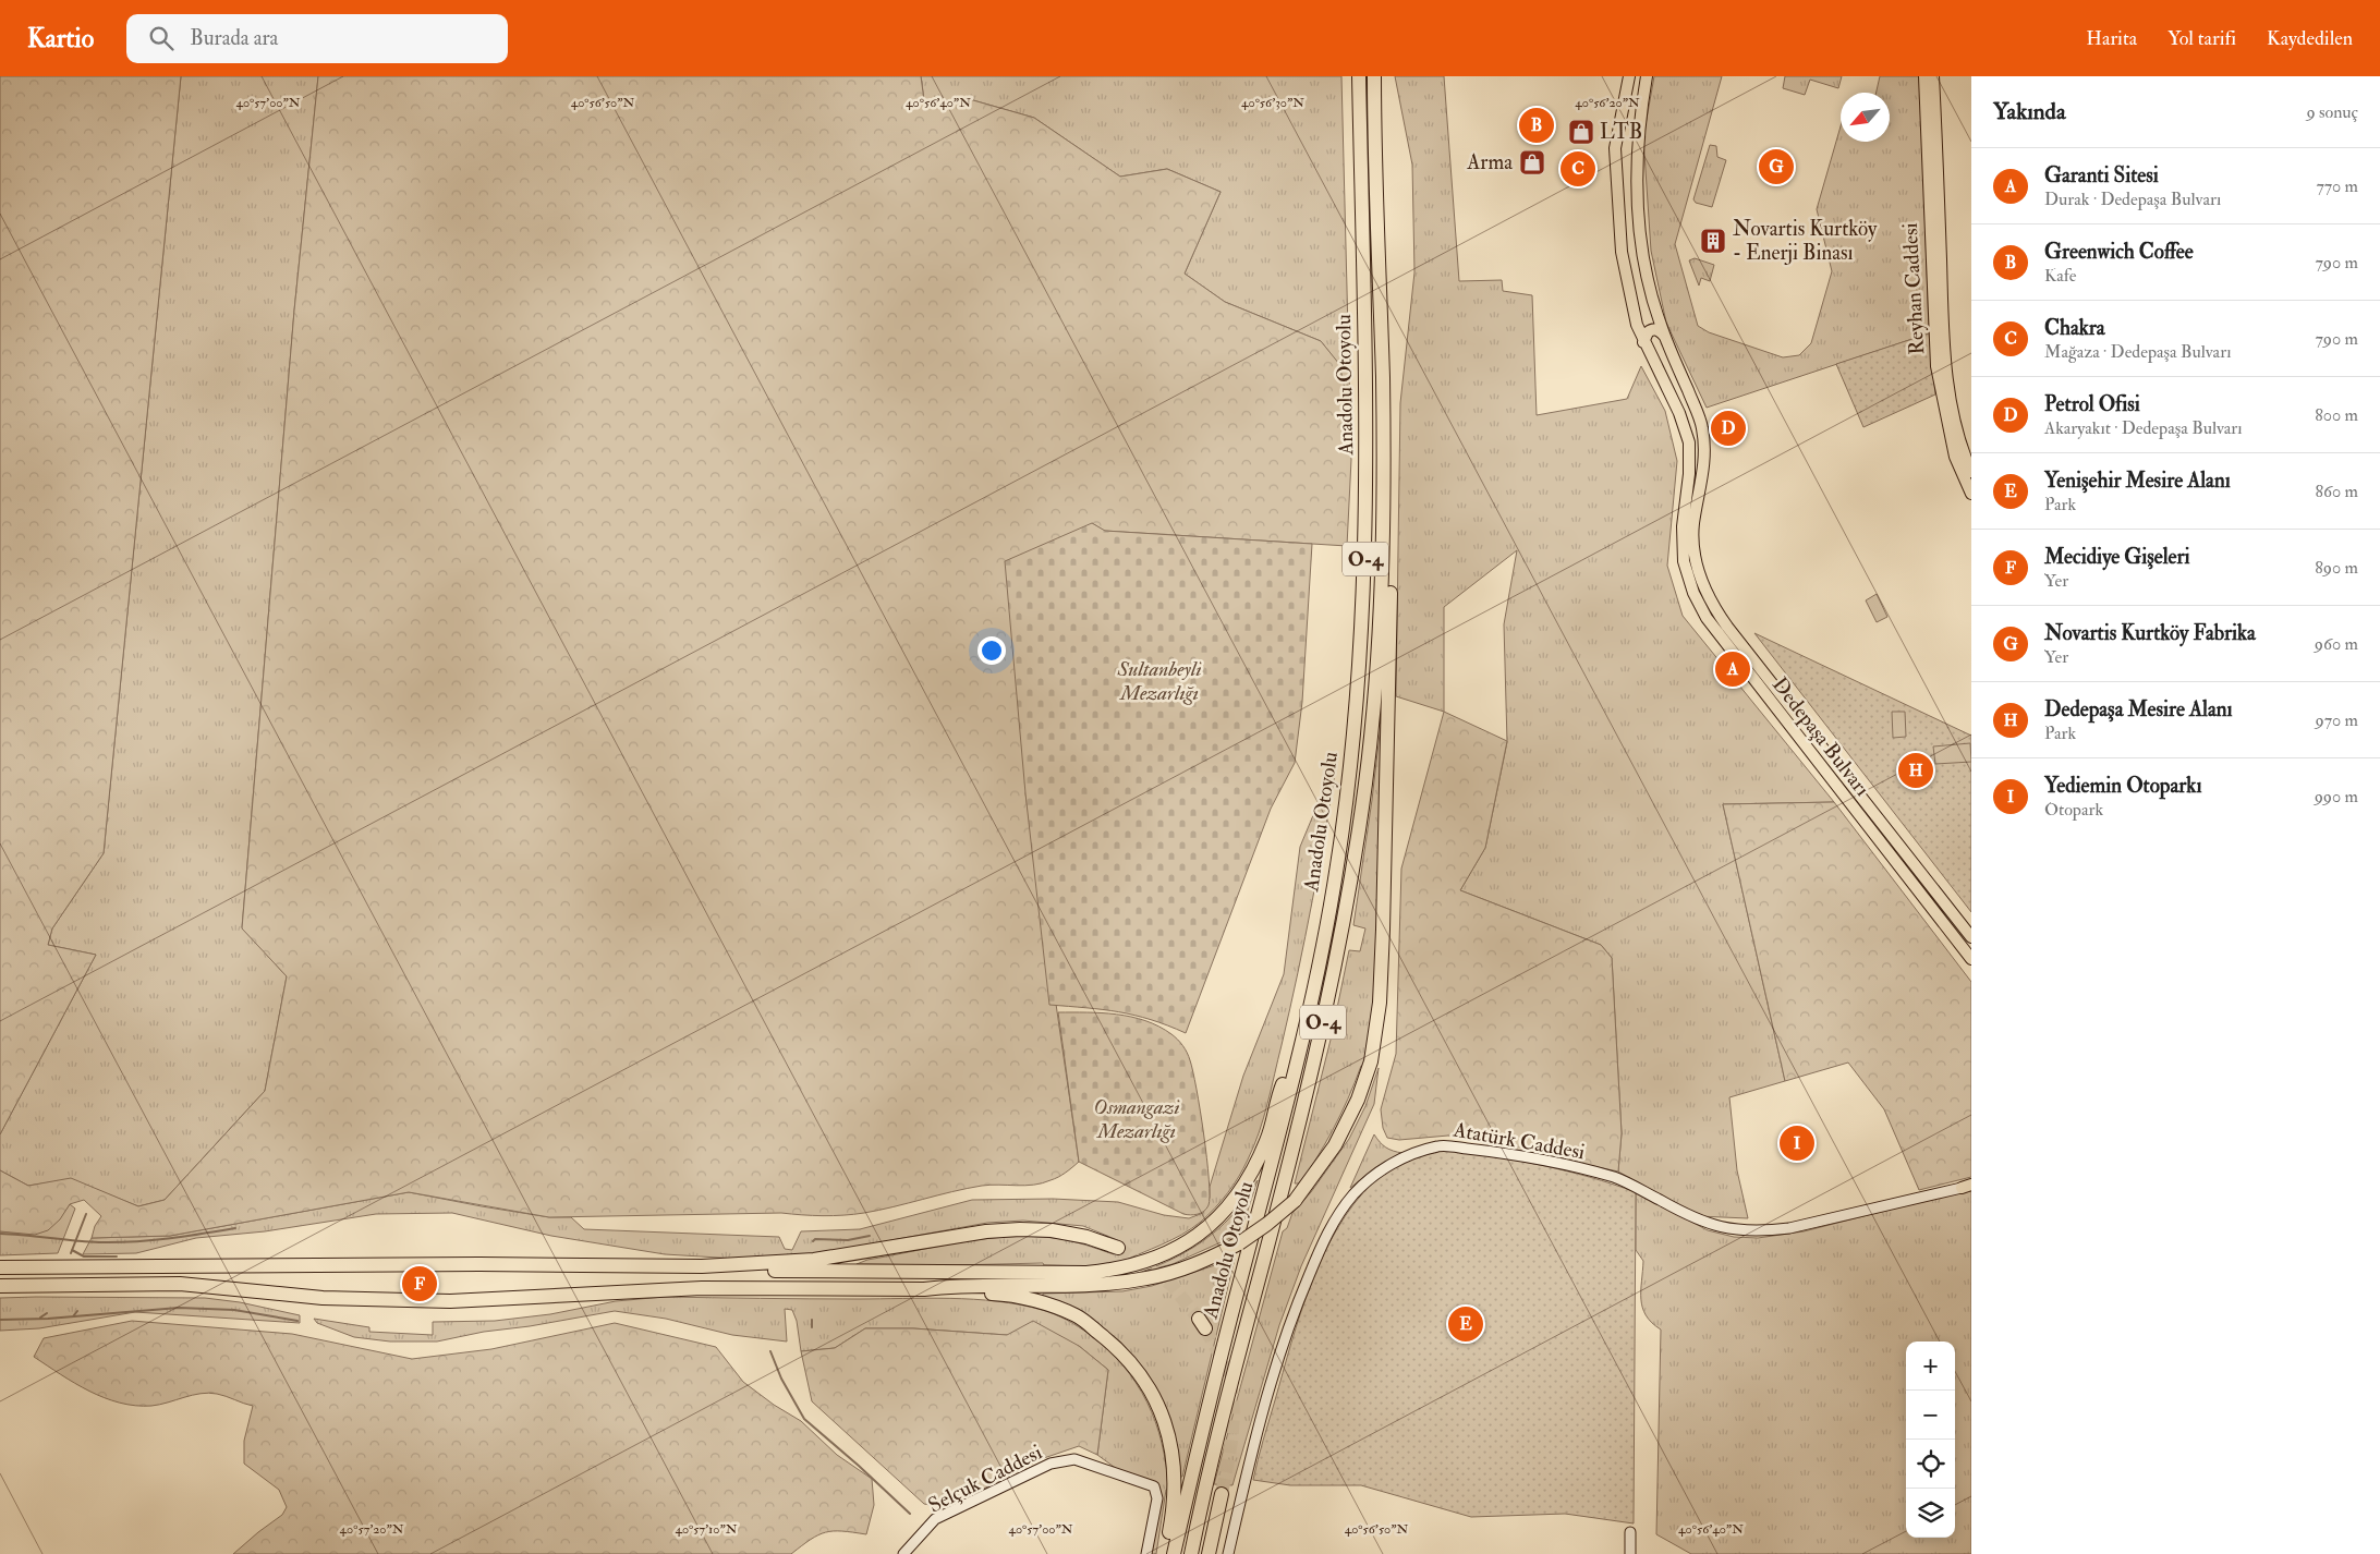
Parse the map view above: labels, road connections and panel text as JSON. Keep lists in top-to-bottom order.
{
  "streets": {
    "highway": ["Anadolu Otoyolu", "O-4"],
    "main road": ["Reyhan Caddesi", "Dedepaşa Bulvarı"],
    "street": ["Atatürk Caddesi", "Selçuk Caddesi"]
  },
  "parks": ["Sultanbeyli Mezarlığı", "Osmangazi Mezarlığı"],
  "places": {
    "shop": ["LTB", "Arma"],
    "building": ["Novartis Kurtköy - Enerji Binası"]
  },
  "north": "bottom left",
  "page": {
    "header": "Kartio",
    "search": "Burada ara",
    "nav": ["Harita", "Yol tarifi", "Kaydedilen"],
    "heading": ["Yakında", "9 sonuç"],
    "pins": [
      "B",
      "G",
      "C",
      "D",
      "A",
      "H",
      "I",
      "F",
      "E"
    ],
    "list": [
      {
        "mark": "A",
        "name": "Garanti Sitesi",
        "note": "Durak · Dedepaşa Bulvarı",
        "value": "770 m"
      },
      {
        "mark": "B",
        "name": "Greenwich Coffee",
        "note": "Kafe",
        "value": "790 m"
      },
      {
        "mark": "C",
        "name": "Chakra",
        "note": "Mağaza · Dedepaşa Bulvarı",
        "value": "790 m"
      },
      {
        "mark": "D",
        "name": "Petrol Ofisi",
        "note": "Akaryakıt · Dedepaşa Bulvarı",
        "value": "800 m"
      },
      {
        "mark": "E",
        "name": "Yenişehir Mesire Alanı",
        "note": "Park",
        "value": "860 m"
      },
      {
        "mark": "F",
        "name": "Mecidiye Gişeleri",
        "note": "Yer",
        "value": "890 m"
      },
      {
        "mark": "G",
        "name": "Novartis Kurtköy Fabrika",
        "note": "Yer",
        "value": "960 m"
      },
      {
        "mark": "H",
        "name": "Dedepaşa Mesire Alanı",
        "note": "Park",
        "value": "970 m"
      },
      {
        "mark": "I",
        "name": "Yediemin Otoparkı",
        "note": "Otopark",
        "value": "990 m"
      }
    ],
    "map_buttons": ["+", "−"]
  },
  "coordinates": [
    "40°56'50\"N",
    "40°56'40\"N",
    "40°56'30\"N",
    "40°56'20\"N",
    "40°57'00\"N",
    "40°57'20\"N",
    "40°57'10\"N"
  ]
}
